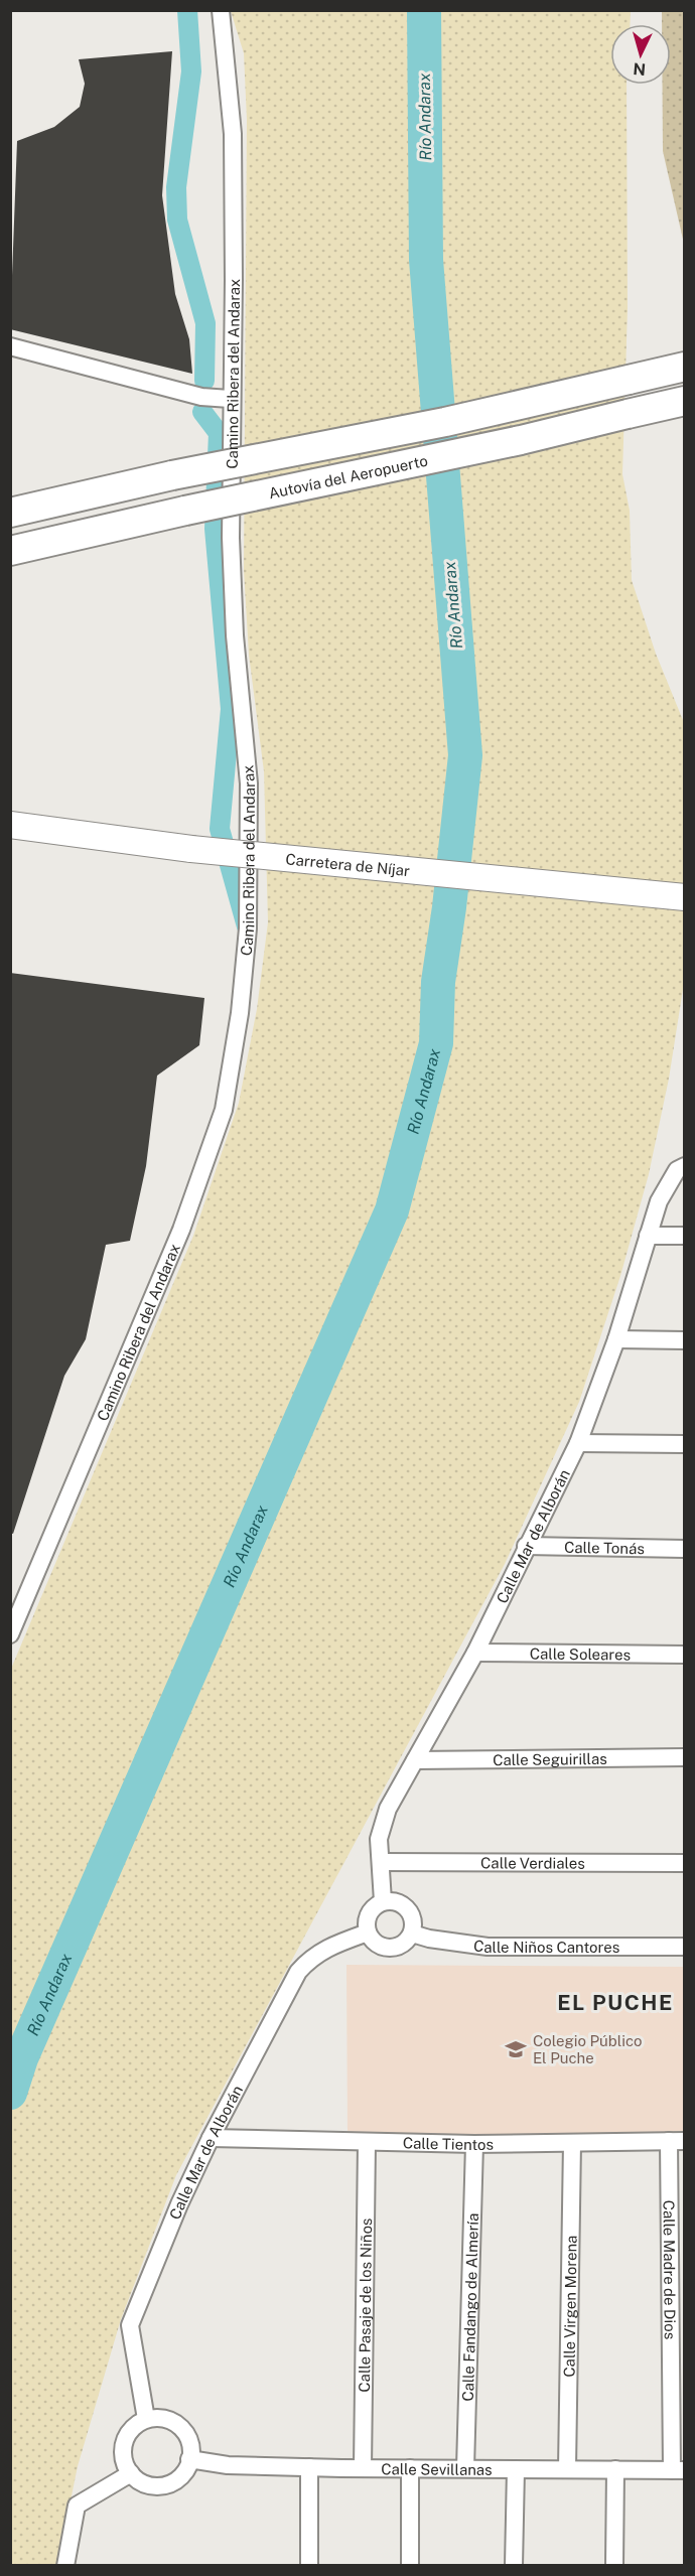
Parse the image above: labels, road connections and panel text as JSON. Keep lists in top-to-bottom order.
{
  "streets": {
    "highway": ["Autovía del Aeropuerto"],
    "main road": ["Carretera de Níjar"],
    "street": [
      "Camino Ribera del Andarax",
      "Calle Mar de Alborán",
      "Calle Tonás",
      "Calle Soleares",
      "Calle Seguirillas",
      "Calle Verdiales",
      "Calle Niños Cantores",
      "Calle Tientos",
      "Calle Madre de Dios",
      "Calle Pasaje de los Niños",
      "Calle Fandango de Almería",
      "Calle Virgen Morena",
      "Calle Sevillanas"
    ]
  },
  "crossings": [
    ["Calle Mar de Alborán", "Calle Tonás"],
    ["Calle Mar de Alborán", "Calle Soleares"],
    ["Calle Mar de Alborán", "Calle Seguirillas"],
    ["Calle Mar de Alborán", "Calle Verdiales"],
    ["Calle Mar de Alborán", "Calle Niños Cantores"],
    ["Calle Mar de Alborán", "Calle Tientos"],
    ["Calle Mar de Alborán", "Calle Sevillanas"],
    ["Calle Tientos", "Calle Madre de Dios"],
    ["Calle Tientos", "Calle Pasaje de los Niños"],
    ["Calle Tientos", "Calle Fandango de Almería"],
    ["Calle Tientos", "Calle Virgen Morena"],
    ["Calle Madre de Dios", "Calle Sevillanas"],
    ["Calle Pasaje de los Niños", "Calle Sevillanas"],
    ["Calle Fandango de Almería", "Calle Sevillanas"],
    ["Calle Virgen Morena", "Calle Sevillanas"]
  ],
  "districts": ["EL PUCHE"],
  "water": ["Río Andarax"],
  "places": {
    "school or university": ["Colegio Público El Puche"]
  },
  "north": "bottom"
}
